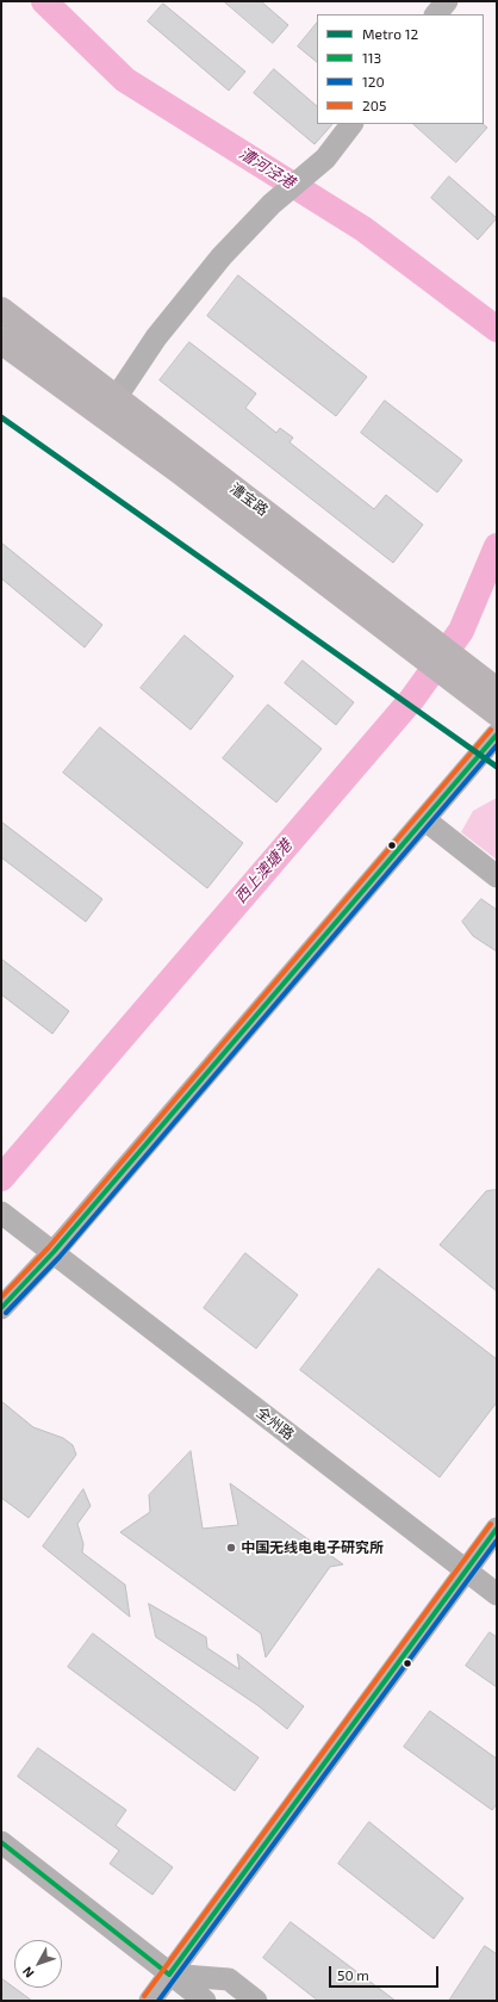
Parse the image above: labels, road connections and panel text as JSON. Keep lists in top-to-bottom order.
{
  "streets": {
    "main road": ["漕宝路"],
    "street": ["全州路"]
  },
  "water": ["漕河泾港", "西上澳塘港"],
  "places": ["中国无线电电子研究所"],
  "lines": [
    "metro line 12",
    "transit line 205",
    "transit line 113",
    "transit line 120"
  ],
  "legend": [
    "Metro 12",
    "113",
    "120",
    "205"
  ],
  "scale_bar": "50 m",
  "north": "bottom left"
}
